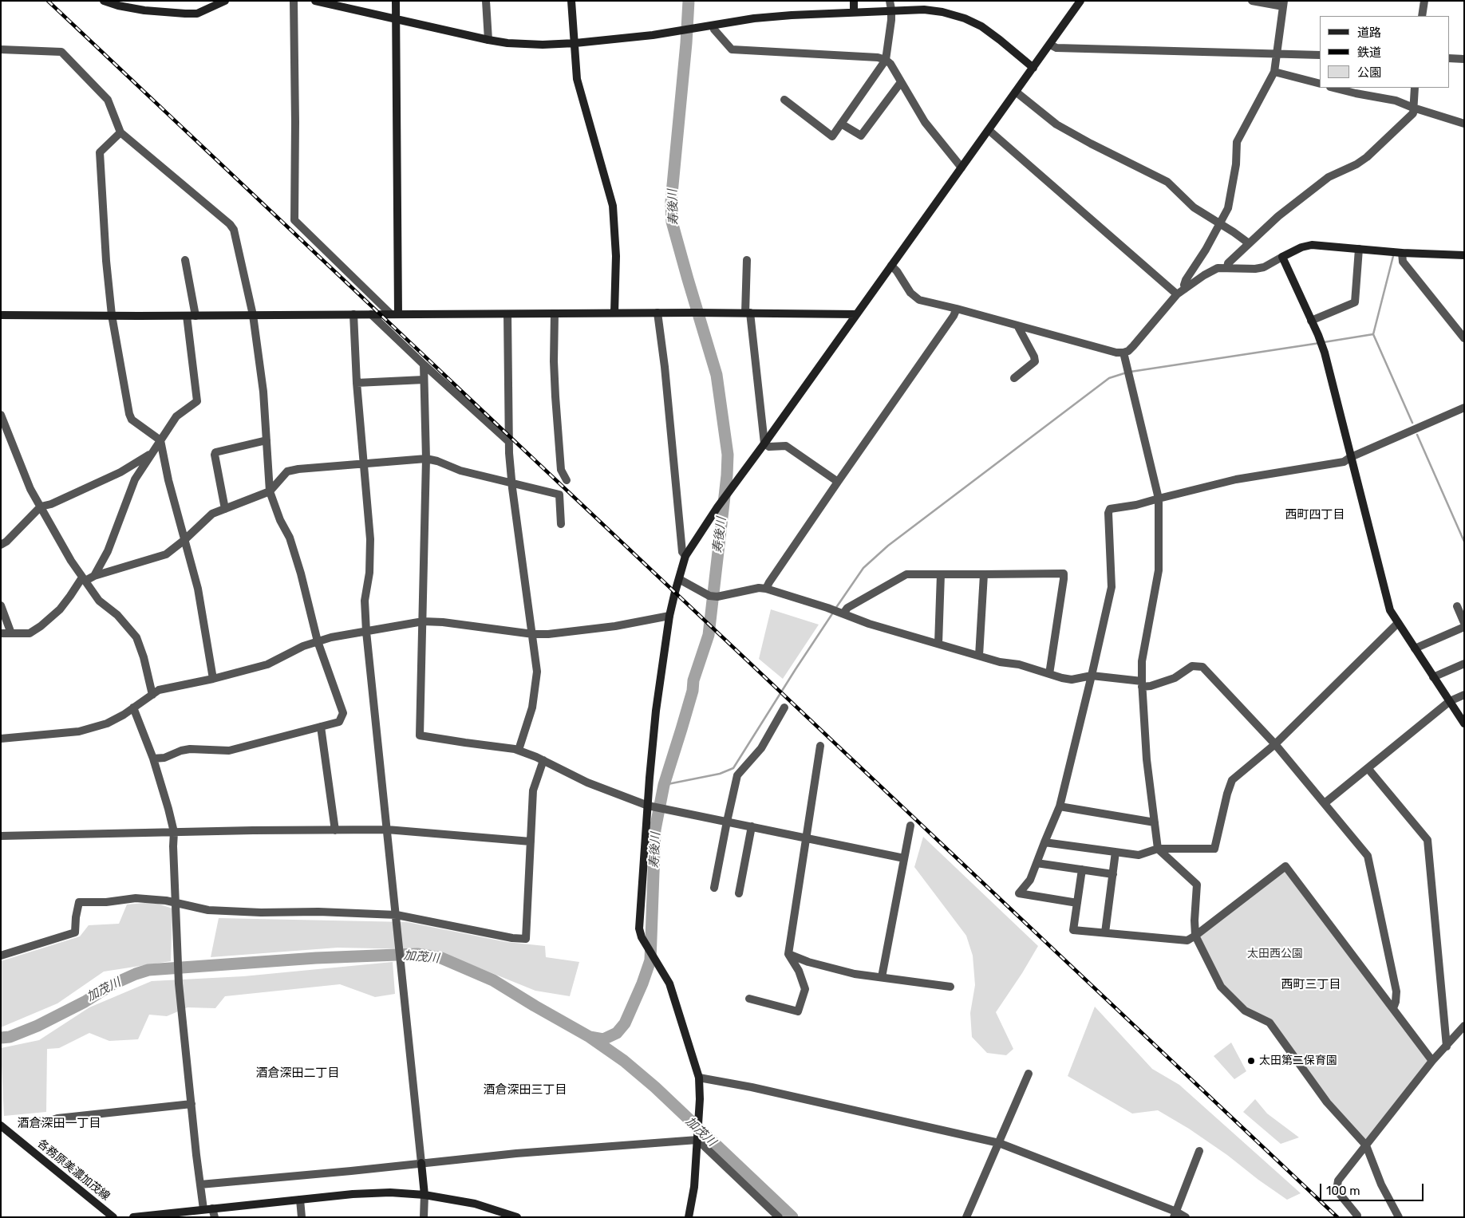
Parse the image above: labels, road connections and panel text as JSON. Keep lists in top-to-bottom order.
{
  "streets": {
    "street": ["各務原美濃加茂線"]
  },
  "districts": [
    "西町四丁目",
    "西町三丁目",
    "酒倉深田二丁目",
    "酒倉深田三丁目",
    "酒倉深田一丁目"
  ],
  "water": ["寿後川", "加茂川"],
  "parks": ["太田西公園"],
  "places": ["太田第二保育園"],
  "legend": ["道路", "鉄道", "公園"],
  "scale_bar": "100 m"
}
